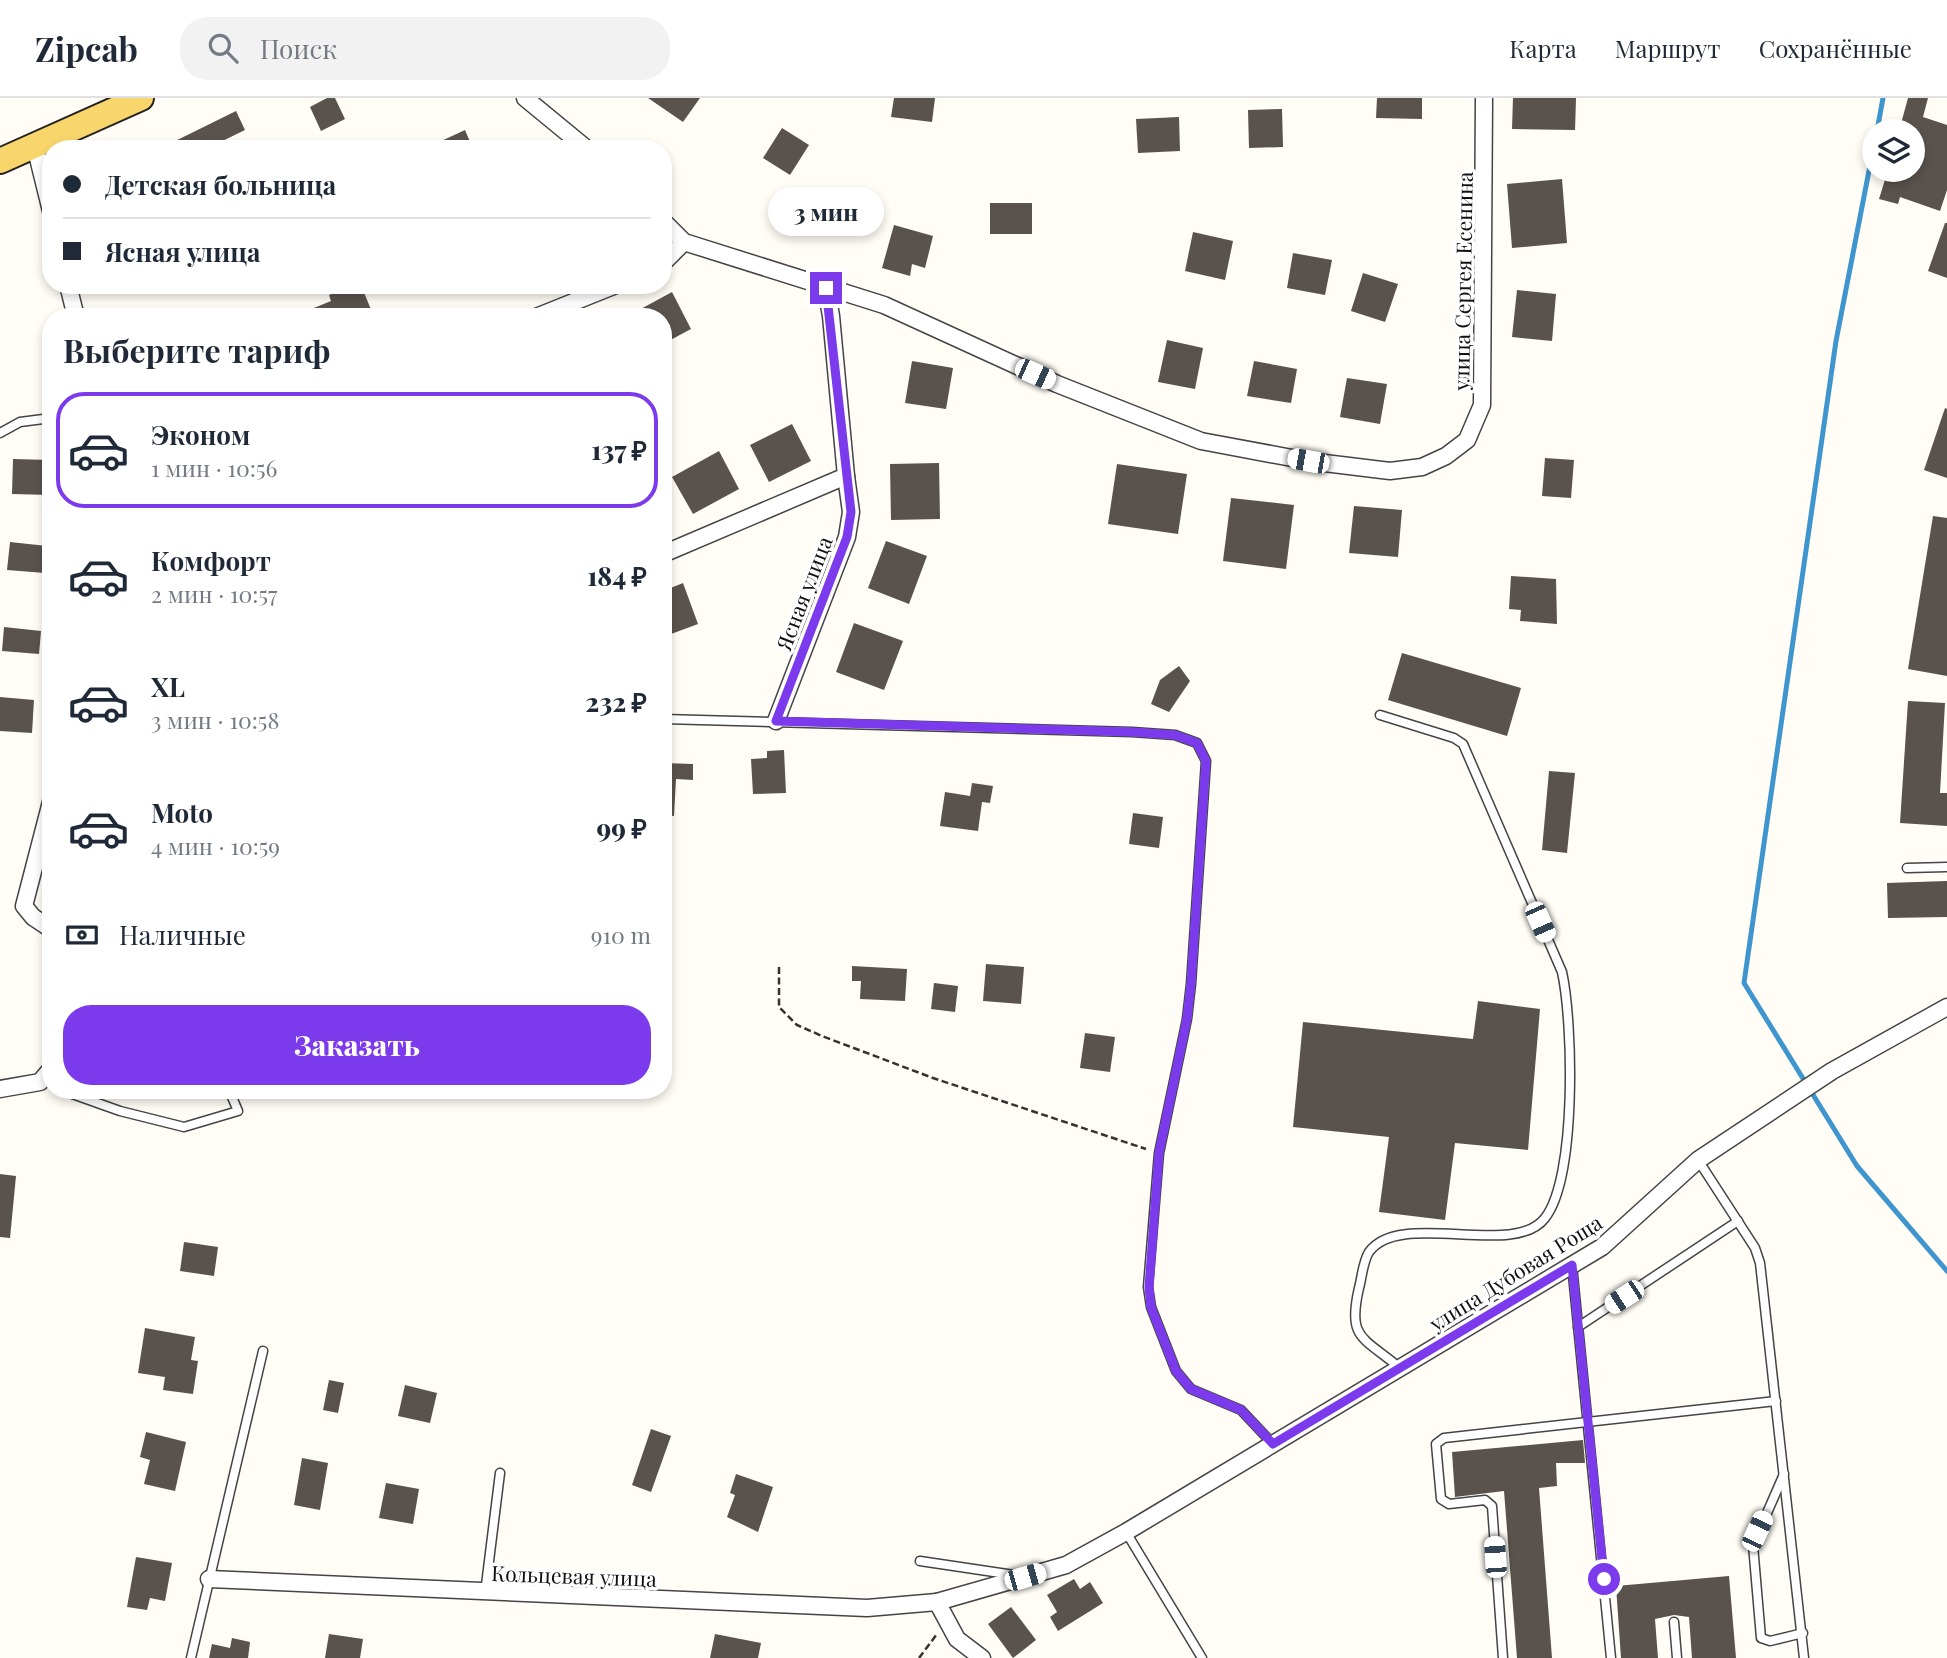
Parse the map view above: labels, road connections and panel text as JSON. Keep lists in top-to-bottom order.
{
  "streets": {
    "street": [
      "улица Сергея Есенина",
      "Ясная улица",
      "улица Дубовая Роща",
      "Кольцевая улица"
    ]
  },
  "crossings": [
    ["улица Сергея Есенина", "Ясная улица"],
    ["улица Дубовая Роща", "Кольцевая улица"]
  ],
  "page": {
    "header": "Zipcab",
    "search": "Поиск",
    "nav": ["Карта", "Маршрут", "Сохранённые"],
    "banner": ["Детская больница", "Ясная улица"],
    "bubble": "3 мин",
    "heading": "Выберите тариф",
    "list": [
      {
        "name": "Эконом",
        "note": "1 мин · 10:56",
        "value": "137 ₽"
      },
      {
        "name": "Комфорт",
        "note": "2 мин · 10:57",
        "value": "184 ₽"
      },
      {
        "name": "XL",
        "note": "3 мин · 10:58",
        "value": "232 ₽"
      },
      {
        "name": "Moto",
        "note": "4 мин · 10:59",
        "value": "99 ₽"
      }
    ],
    "pay": ["Наличные", "910 m"],
    "buttons": "Заказать"
  }
}
